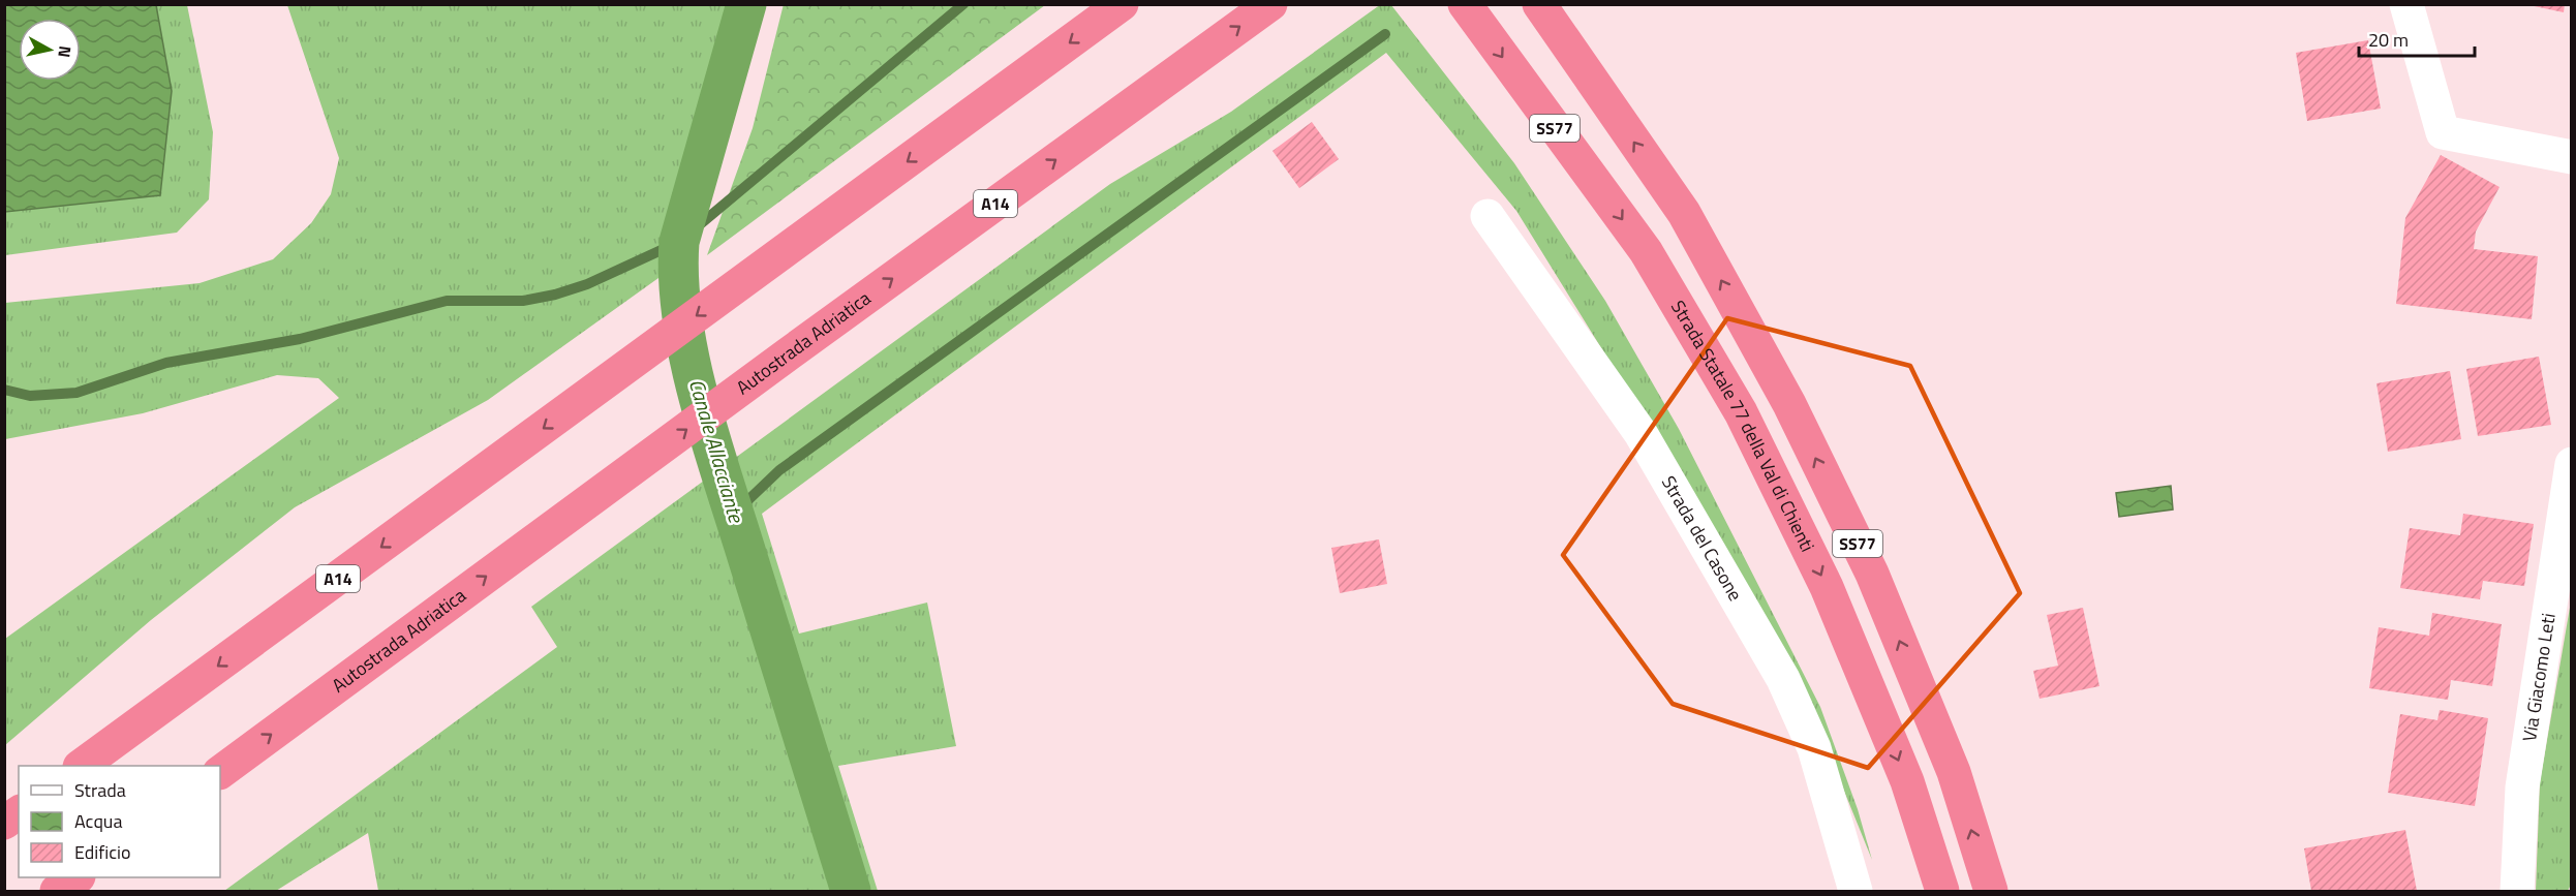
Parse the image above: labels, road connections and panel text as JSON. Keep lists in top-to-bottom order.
{
  "streets": {
    "highway": [
      "SS77",
      "A14",
      "Autostrada Adriatica",
      "Strada Statale 77 della Val di Chienti"
    ],
    "street": ["Strada del Casone", "Via Giacomo Leti"]
  },
  "water": ["Canale Allacciante"],
  "legend": ["Strada", "Acqua", "Edificio"],
  "scale_bar": "20 m",
  "north": "right"
}
